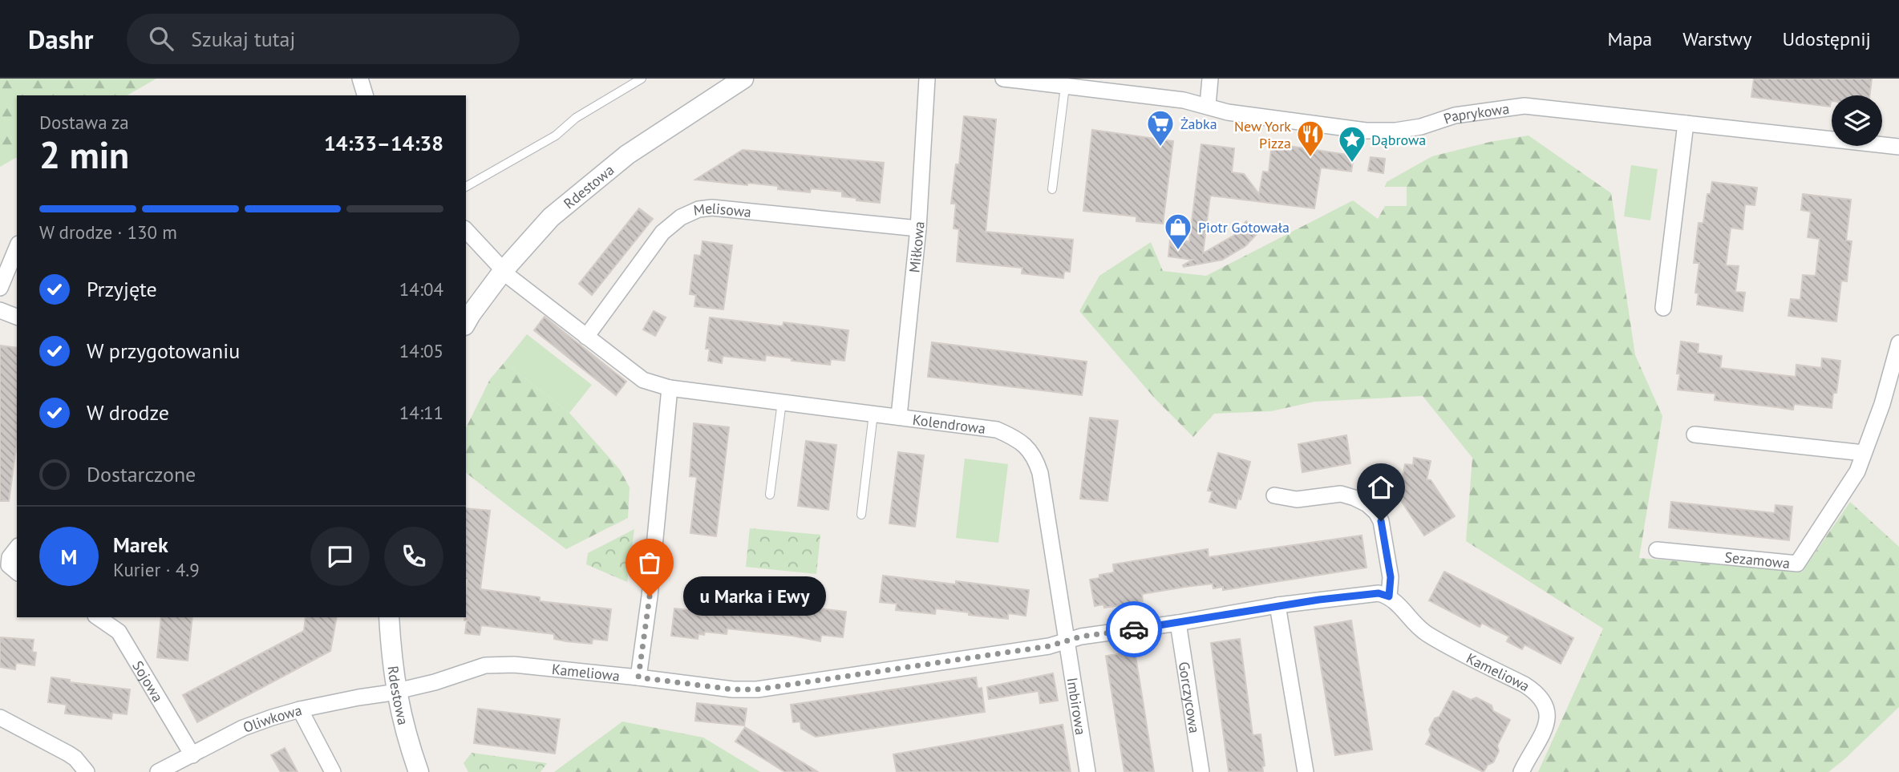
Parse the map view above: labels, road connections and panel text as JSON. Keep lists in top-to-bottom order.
{
  "streets": {
    "street": [
      "Paprykowa",
      "Rdestowa",
      "Melisowa",
      "Miłkowa",
      "Kolendrowa",
      "Sezamowa",
      "Kameliowa",
      "Sojowa",
      "Gorczycowa",
      "Imbirowa",
      "Oliwkowa"
    ]
  },
  "crossings": [
    ["Rdestowa", "Kolendrowa"],
    ["Rdestowa", "Kameliowa"],
    ["Rdestowa", "Oliwkowa"],
    ["Melisowa", "Miłkowa"],
    ["Melisowa", "Kolendrowa"],
    ["Miłkowa", "Kolendrowa"],
    ["Kolendrowa", "Kameliowa"],
    ["Kolendrowa", "Imbirowa"],
    ["Kameliowa", "Gorczycowa"],
    ["Kameliowa", "Imbirowa"],
    ["Kameliowa", "Oliwkowa"],
    ["Sojowa", "Oliwkowa"]
  ],
  "places": {
    "supermarket": ["Żabka"],
    "restaurant": ["New York Pizza"],
    "place": ["Dąbrowa"],
    "shop": ["Piotr Gotowała"],
    "other": ["u Marka i Ewy"]
  },
  "page": {
    "header": "Dashr",
    "search": "Szukaj tutaj",
    "nav": ["Mapa", "Warstwy", "Udostępnij"],
    "heading": ["2 min", "Dostawa za", "14:33–14:38"],
    "panel": ["Marek", "Kurier · 4.9"],
    "bar": "W drodze · 130 m",
    "list": [
      ["Przyjęte", "14:04"],
      ["W przygotowaniu", "14:05"],
      ["W drodze", "14:11"],
      "Dostarczone"
    ],
    "round": "M",
    "bubble": "u Marka i Ewy"
  }
}
